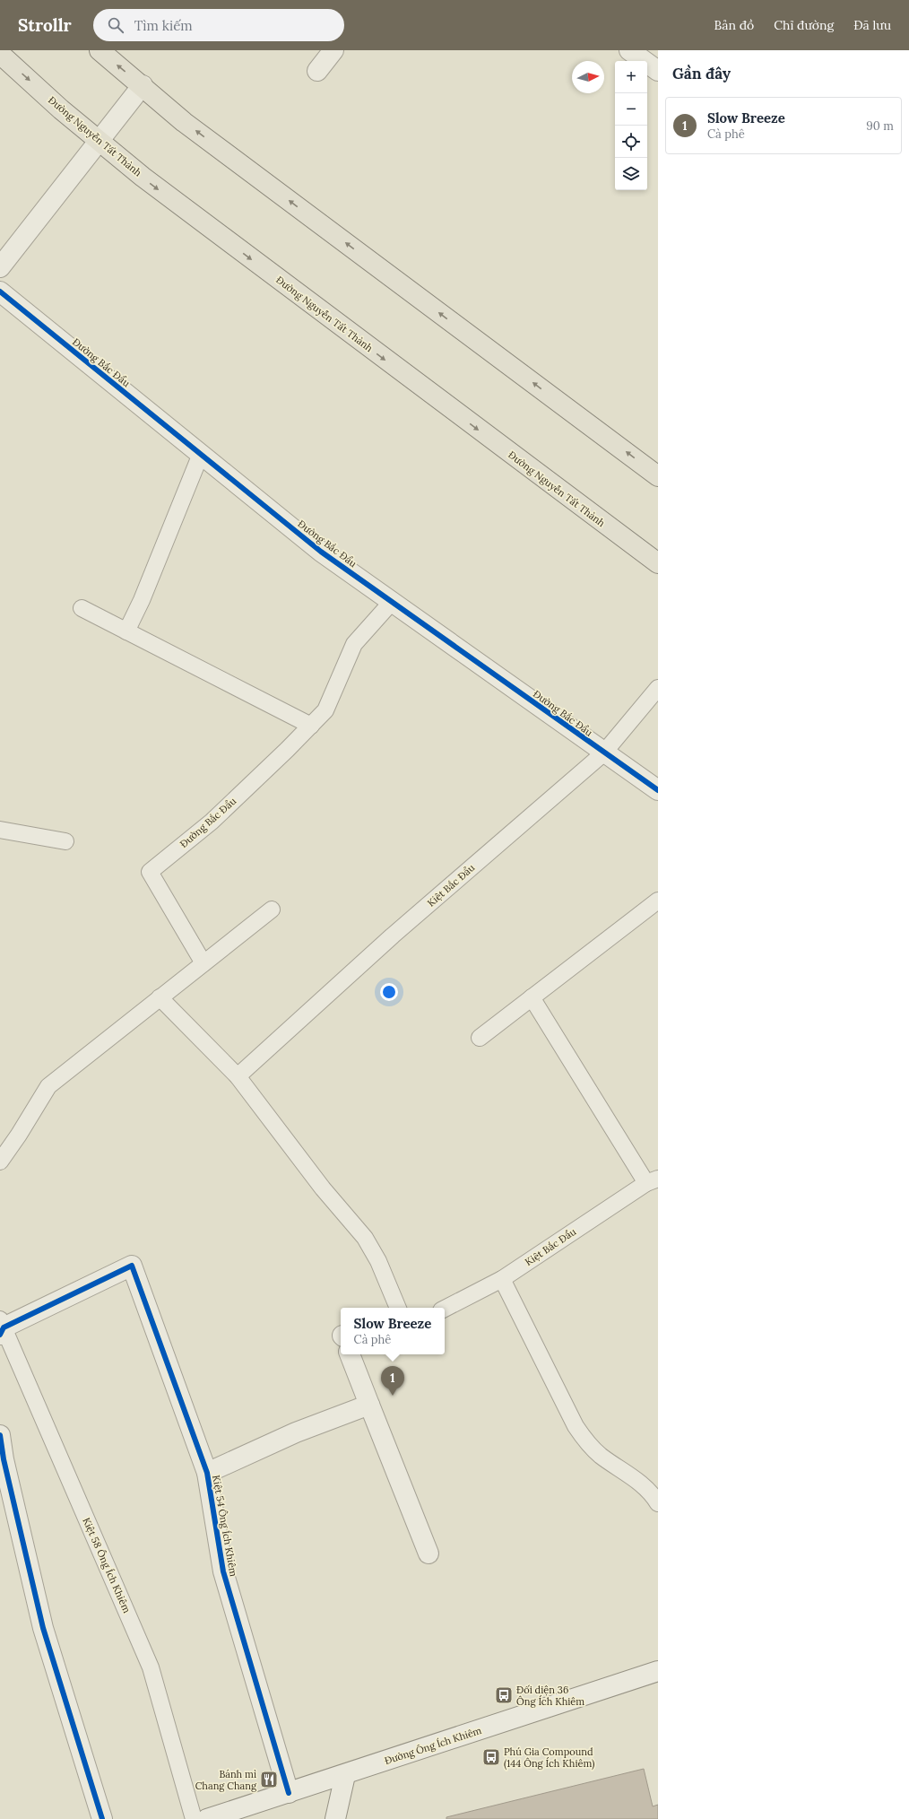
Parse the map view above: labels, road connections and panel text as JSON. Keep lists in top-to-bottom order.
{
  "streets": {
    "main road": ["Đường Nguyễn Tất Thành"],
    "street": ["Đường Bắc Đẩu", "Kiệt 54 Ông Ích Khiêm", "Đường Ông Ích Khiêm"],
    "lane": ["Kiệt Bắc Đẩu", "Kiệt 58 Ông Ích Khiêm"]
  },
  "crossings": [
    ["Đường Bắc Đẩu", "Kiệt Bắc Đẩu"],
    ["Kiệt 54 Ông Ích Khiêm", "Kiệt 58 Ông Ích Khiêm"],
    ["Kiệt 54 Ông Ích Khiêm", "Đường Ông Ích Khiêm"]
  ],
  "places": {
    "bus stop": ["Đối diện 36 Ông Ích Khiêm", "Phú Gia Compound (144 Ông Ích Khiêm)"],
    "restaurant": ["Bánh mì Chang Chang"]
  },
  "north": "right",
  "page": {
    "header": "Strollr",
    "search": "Tìm kiếm",
    "nav": ["Bản đồ", "Chỉ đường", "Đã lưu"],
    "heading": "Gần đây",
    "map_buttons": ["+", "−"],
    "list": [
      {
        "mark": "1",
        "name": "Slow Breeze",
        "note": "Cà phê",
        "value": "90 m"
      }
    ],
    "popup": ["Slow Breeze", "Cà phê"],
    "pins": "1"
  }
}
